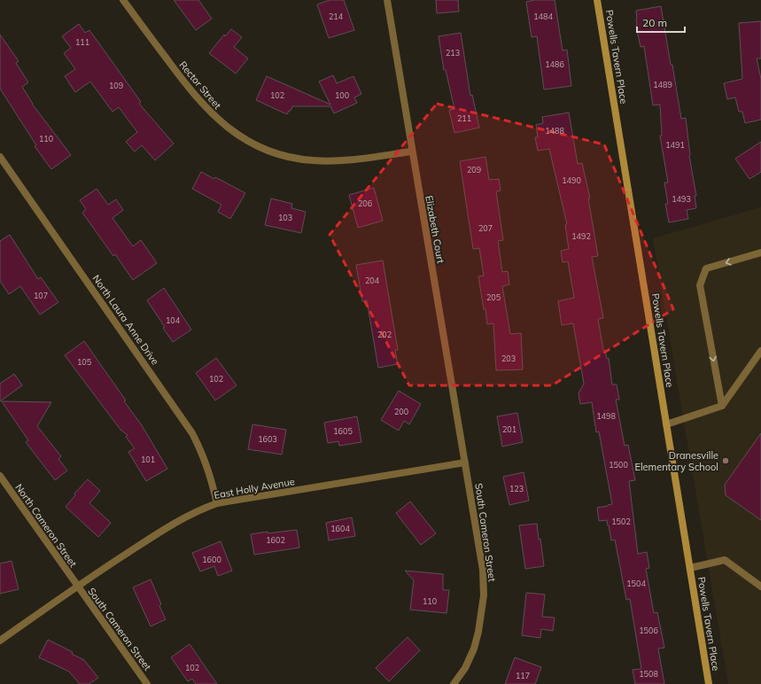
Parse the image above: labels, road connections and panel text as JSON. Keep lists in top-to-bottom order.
{
  "streets": {
    "street": [
      "Powells Tavern Place",
      "Rector Street",
      "Elizabeth Court",
      "North Laura Anne Drive",
      "East Holly Avenue",
      "North Cameron Street",
      "South Cameron Street"
    ]
  },
  "crossings": [
    ["Rector Street", "Elizabeth Court"],
    ["Elizabeth Court", "East Holly Avenue"],
    ["Elizabeth Court", "South Cameron Street"],
    ["North Laura Anne Drive", "East Holly Avenue"],
    ["East Holly Avenue", "North Cameron Street"],
    ["East Holly Avenue", "South Cameron Street"],
    ["North Cameron Street", "South Cameron Street"]
  ],
  "places": ["Dranesville Elementary School"],
  "house_numbers": [
    "214",
    "1484",
    "111",
    "213",
    "1486",
    "1489",
    "109",
    "102",
    "100",
    "211",
    "1488",
    "110",
    "1491",
    "209",
    "1490",
    "1493",
    "206",
    "103",
    "207",
    "1492",
    "204",
    "107",
    "205",
    "104",
    "202",
    "203",
    "105",
    "102",
    "200",
    "1498",
    "201",
    "1605",
    "1603",
    "101",
    "1500",
    "123",
    "1502",
    "1604",
    "1602",
    "1600",
    "1504",
    "110",
    "1506",
    "102",
    "1508",
    "117"
  ],
  "scale_bar": "20 m"
}
